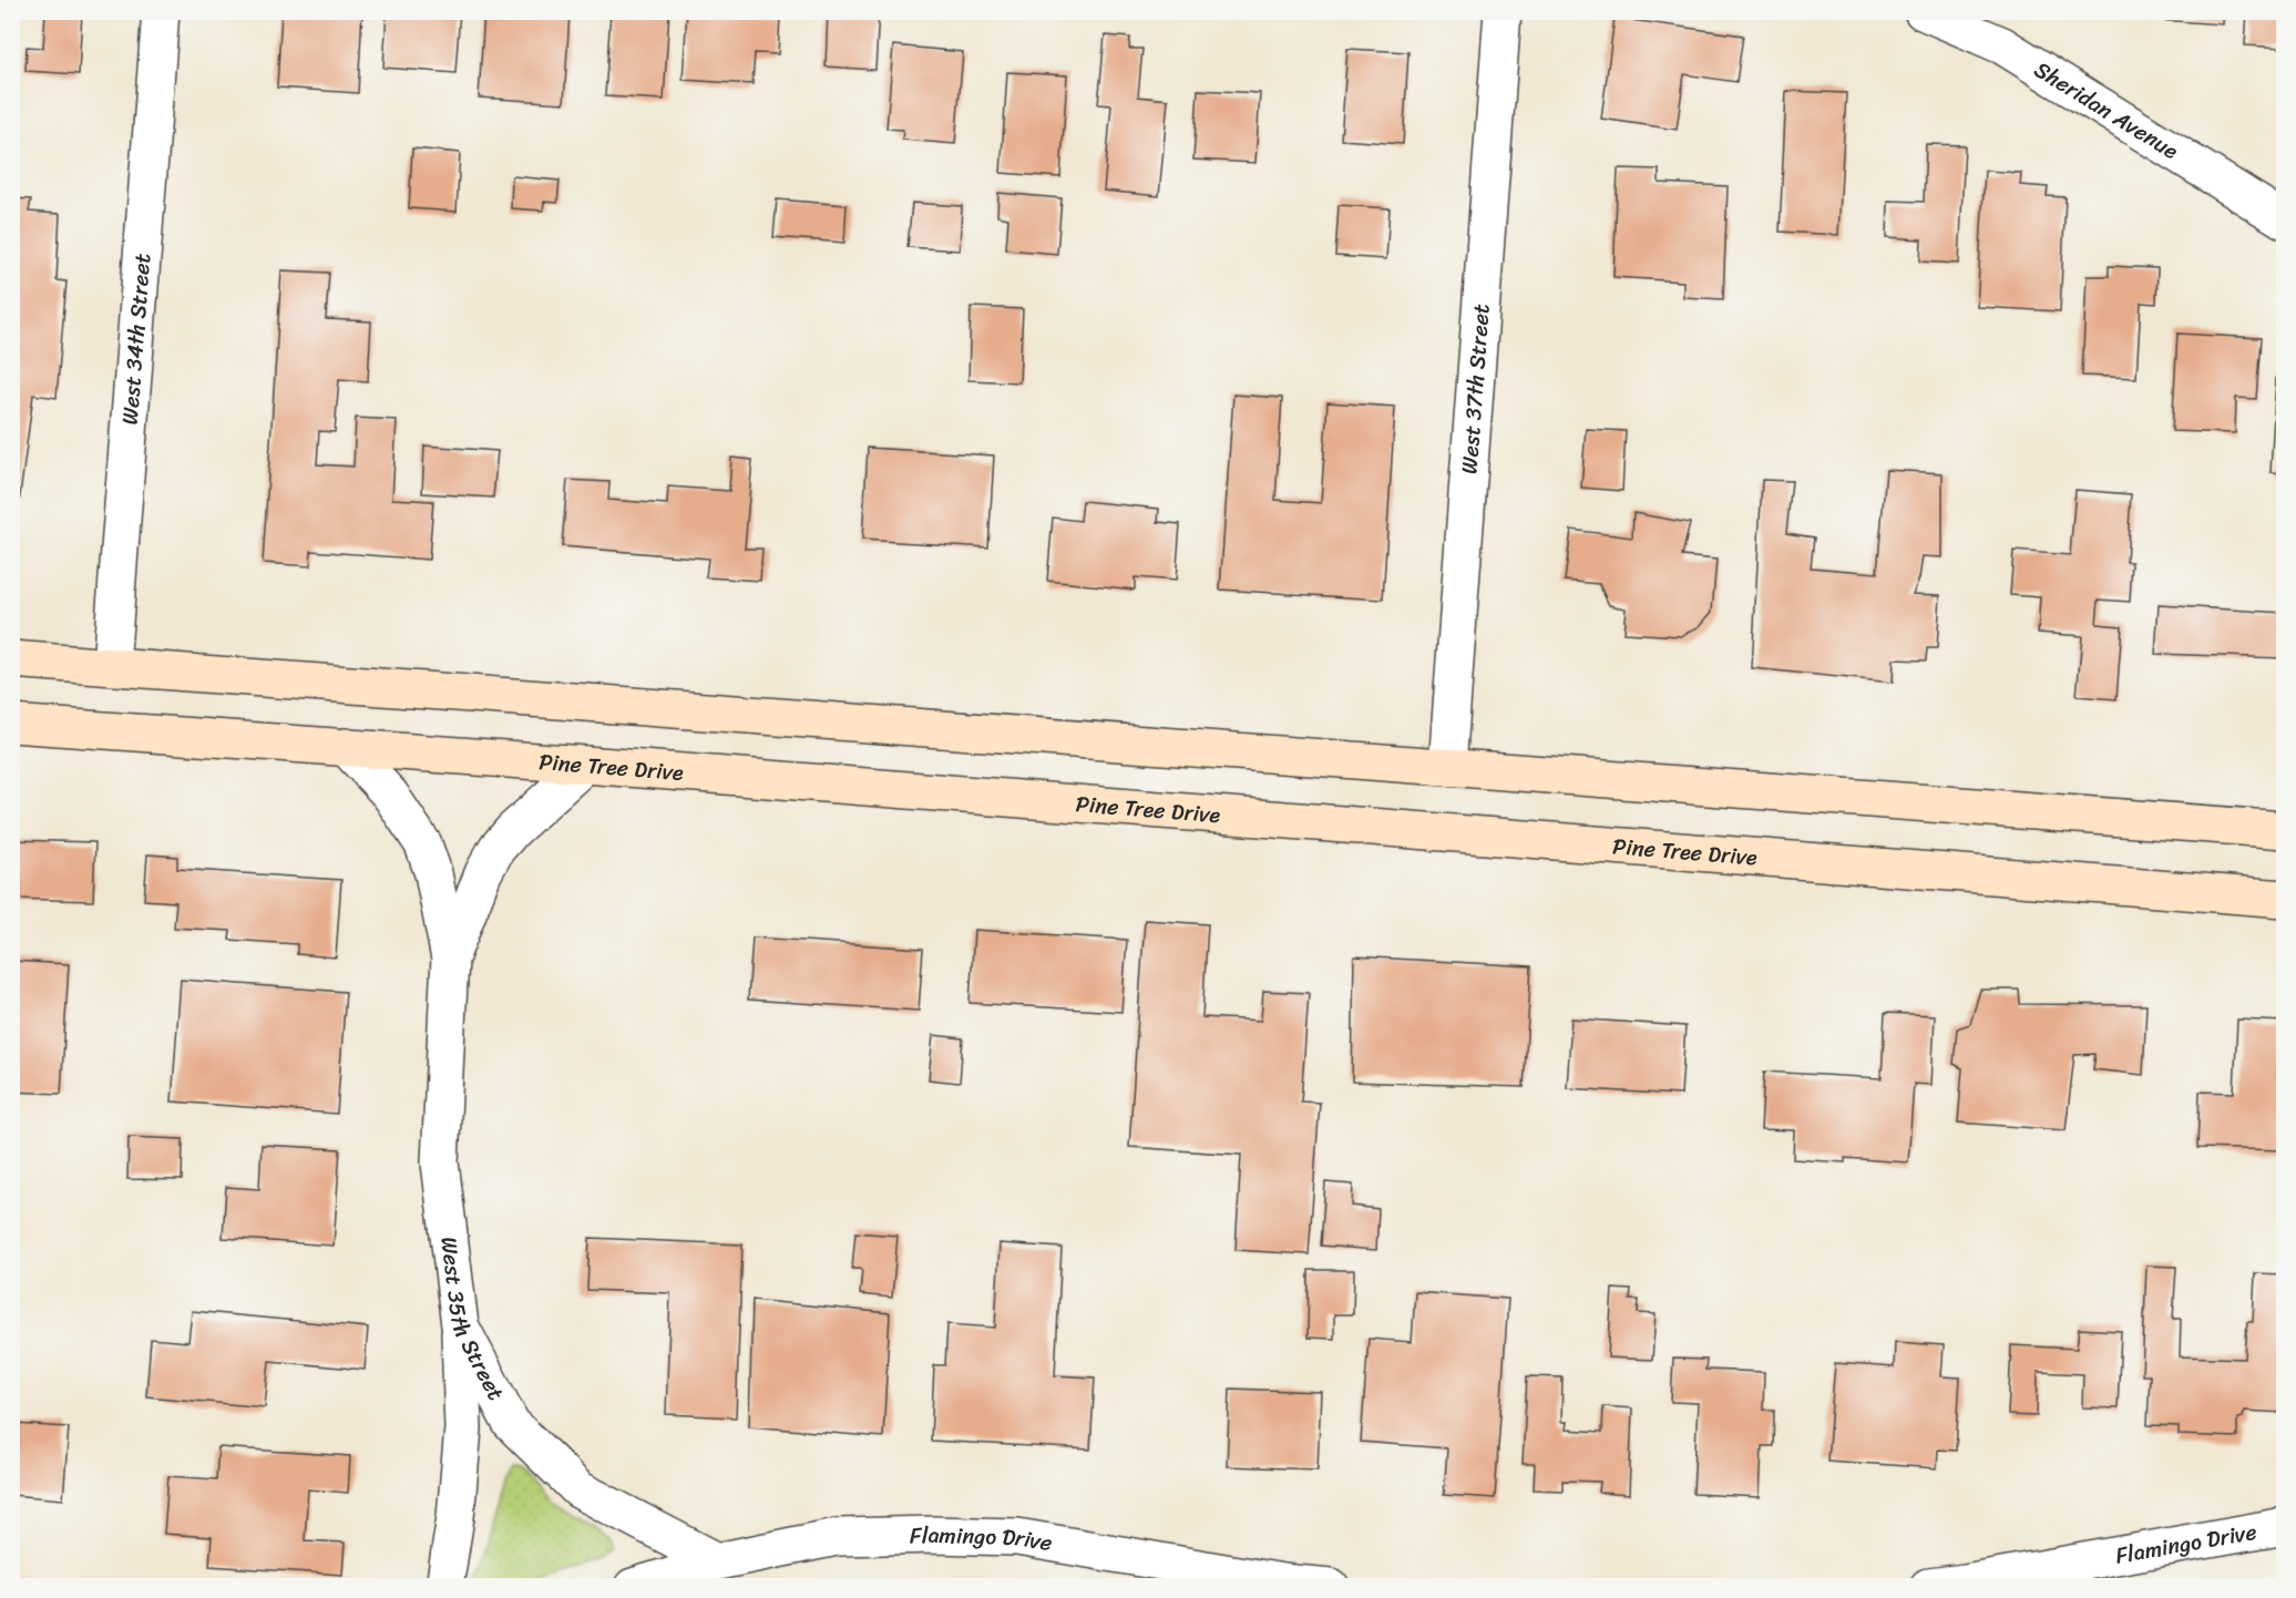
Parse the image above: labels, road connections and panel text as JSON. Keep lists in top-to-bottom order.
{
  "streets": {
    "main road": ["Pine Tree Drive"],
    "street": [
      "Sheridan Avenue",
      "West 34th Street",
      "West 37th Street",
      "West 35th Street",
      "Flamingo Drive"
    ]
  },
  "crossings": [
    ["Pine Tree Drive", "West 35th Street"],
    ["West 35th Street", "Flamingo Drive"]
  ]
}
